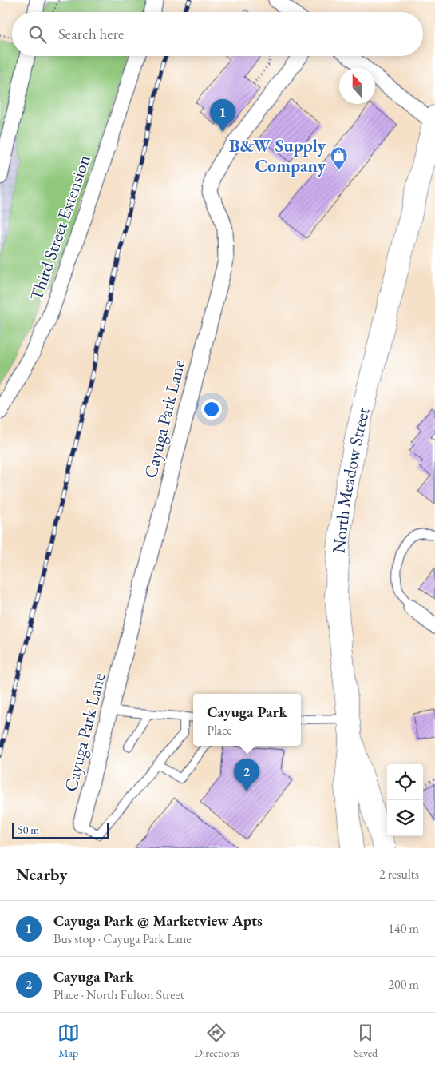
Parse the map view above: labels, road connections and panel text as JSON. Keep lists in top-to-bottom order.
{
  "streets": {
    "highway": ["North Meadow Street"],
    "street": ["Third Street Extension", "Cayuga Park Lane"]
  },
  "places": {
    "shop": ["B&W Supply Company"]
  },
  "scale_bar": "50 m",
  "north": "top",
  "page": {
    "search": "Search here",
    "pins": ["1", "2"],
    "popup": ["Cayuga Park", "Place"],
    "scale": "50 m",
    "heading": ["Nearby", "2 results"],
    "list": [
      {
        "mark": "1",
        "name": "Cayuga Park @ Marketview Apts",
        "note": "Bus stop · Cayuga Park Lane",
        "value": "140 m"
      },
      {
        "mark": "2",
        "name": "Cayuga Park",
        "note": "Place · North Fulton Street",
        "value": "200 m"
      }
    ],
    "nav": ["Map", "Directions", "Saved"]
  }
}
